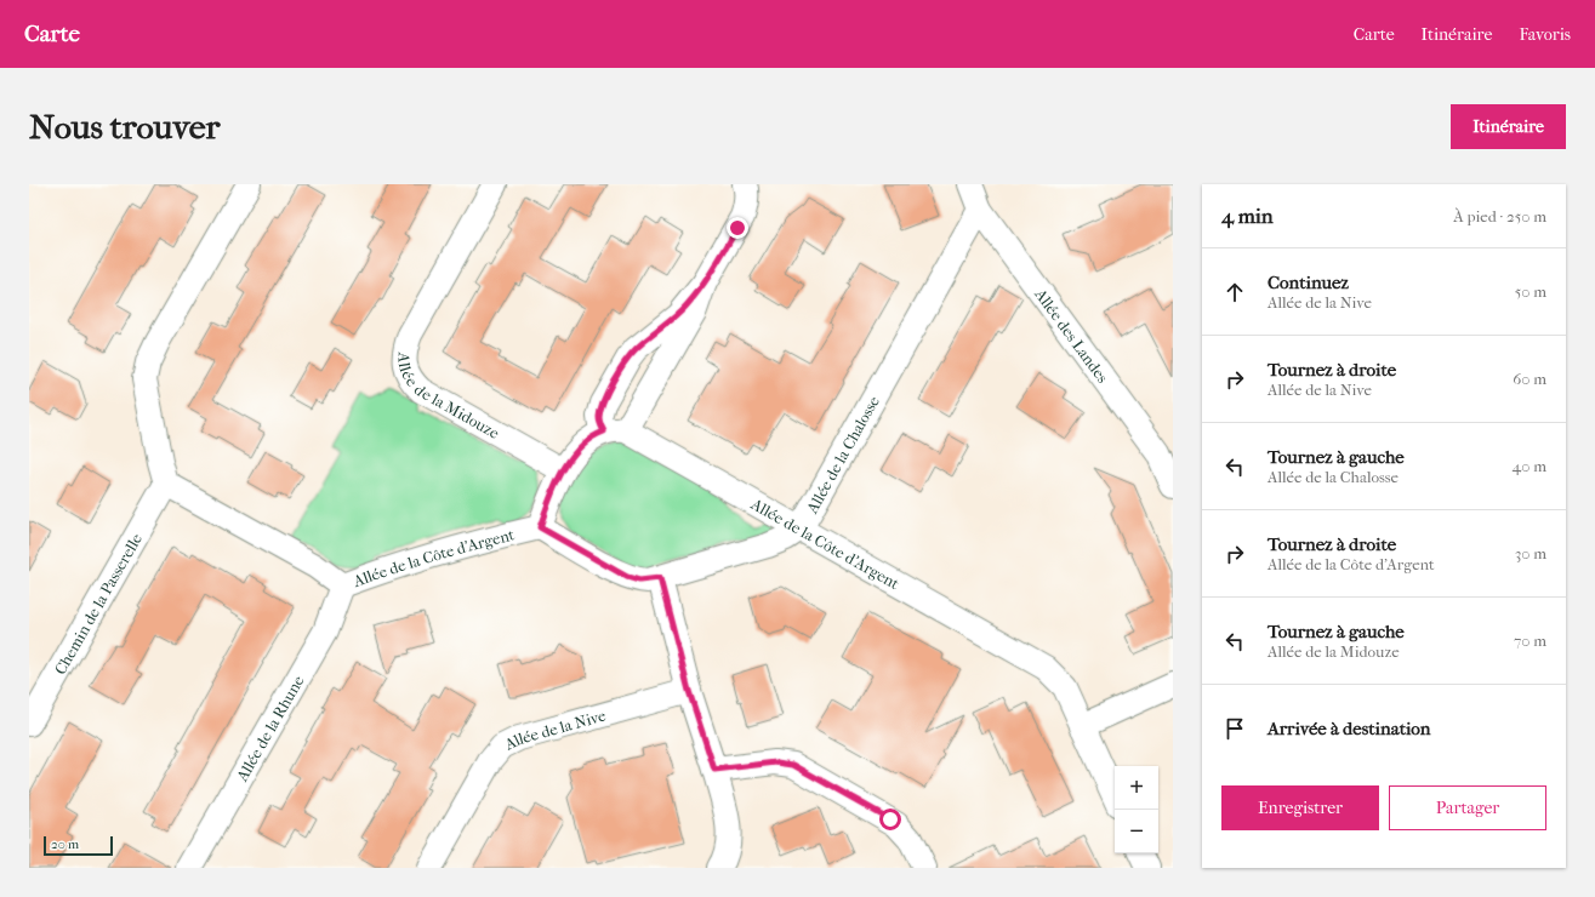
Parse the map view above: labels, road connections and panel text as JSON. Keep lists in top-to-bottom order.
{
  "streets": {
    "street": [
      "Allée des Landes",
      "Allée de la Midouze",
      "Allée de la Chalosse",
      "Allée de la Côte d'Argent",
      "Chemin de la Passerelle",
      "Allée de la Rhune",
      "Allée de la Nive"
    ]
  },
  "crossings": [
    ["Allée des Landes", "Allée de la Chalosse"],
    ["Allée de la Chalosse", "Allée de la Côte d'Argent"],
    ["Allée de la Côte d'Argent", "Chemin de la Passerelle"],
    ["Allée de la Côte d'Argent", "Allée de la Rhune"]
  ],
  "scale_bar": "20 m",
  "page": {
    "header": "Carte",
    "nav": ["Carte", "Itinéraire", "Favoris"],
    "buttons": [
      "Itinéraire",
      ["Enregistrer", "Partager"]
    ],
    "title": "Nous trouver",
    "heading": ["4 min", "À pied · 250 m"],
    "list": [
      ["Continuez", "Allée de la Nive", "50 m"],
      ["Tournez à droite", "Allée de la Nive", "60 m"],
      ["Tournez à gauche", "Allée de la Chalosse", "40 m"],
      ["Tournez à droite", "Allée de la Côte d'Argent", "30 m"],
      ["Tournez à gauche", "Allée de la Midouze", "70 m"],
      "Arrivée à destination"
    ],
    "map_buttons": ["+", "−"],
    "scale": "20 m"
  }
}
